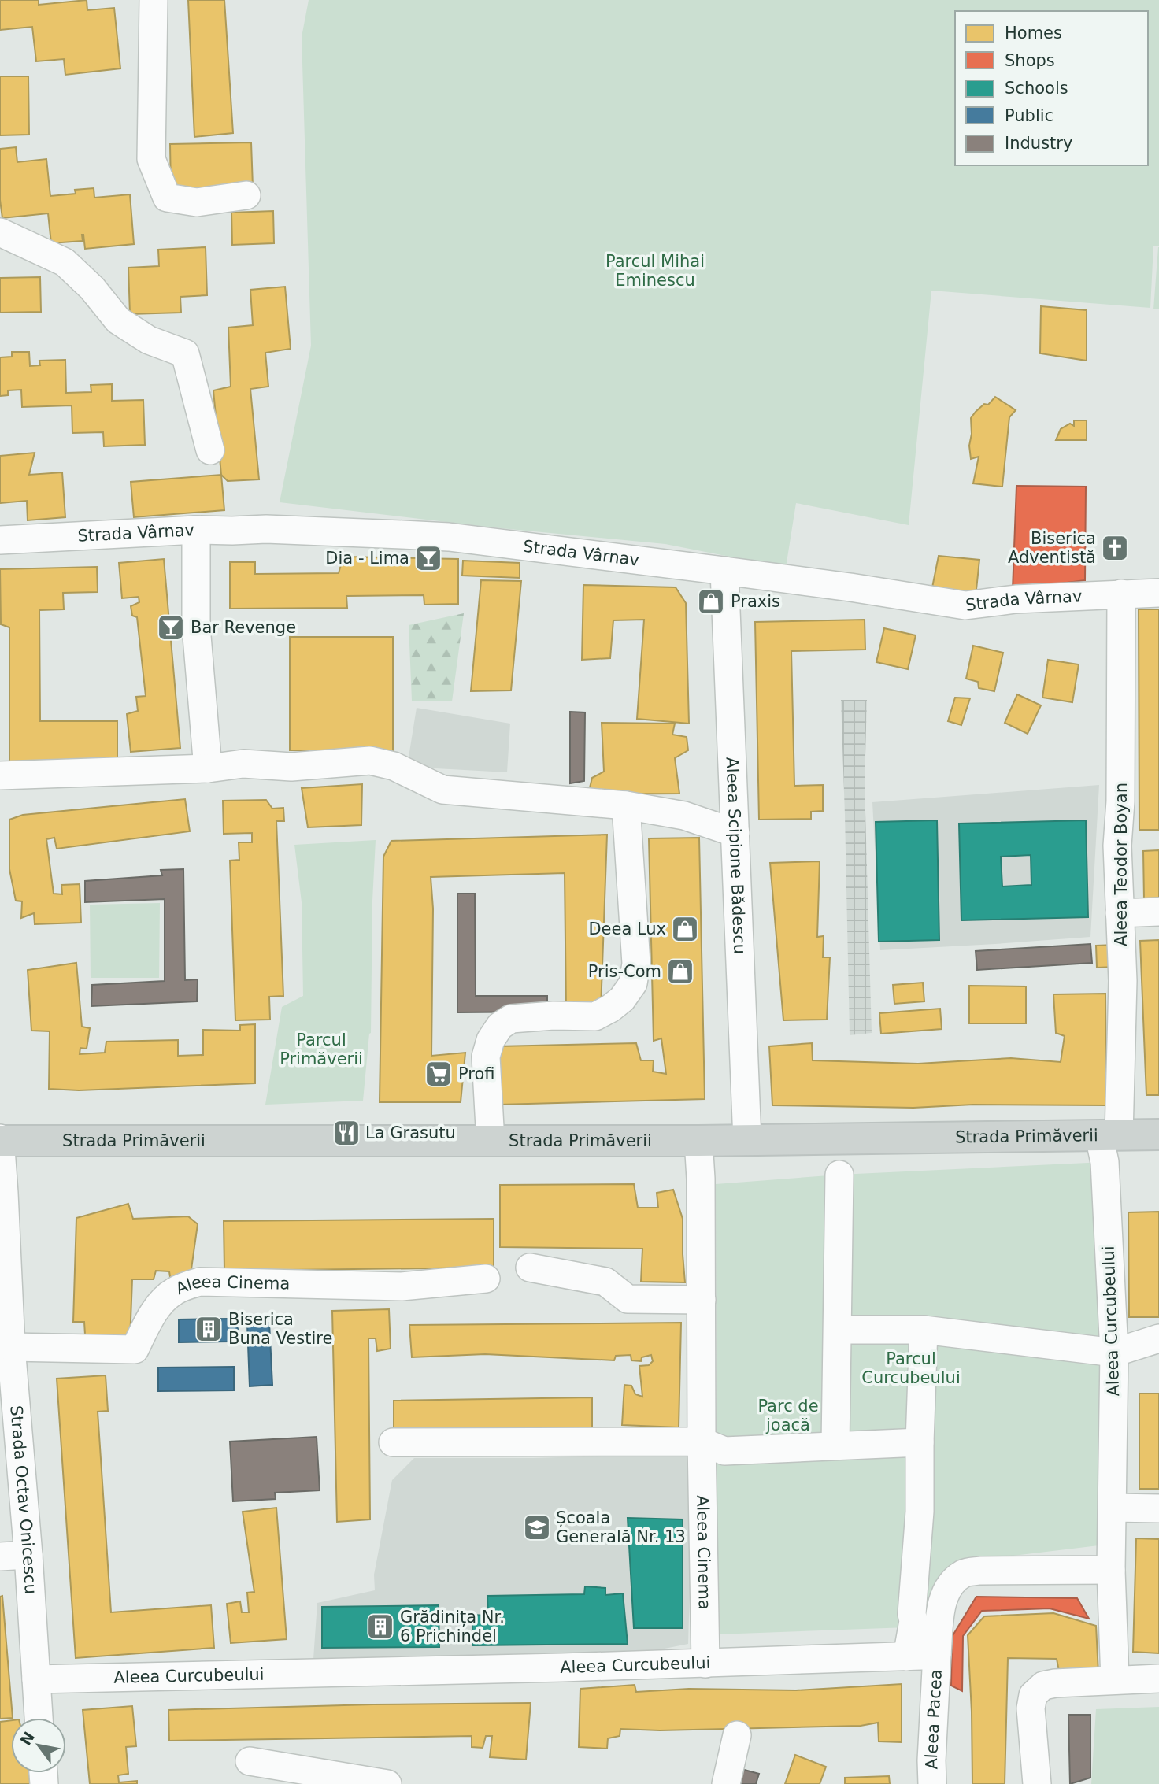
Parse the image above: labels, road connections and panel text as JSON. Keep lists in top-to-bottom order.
{
  "streets": {
    "main road": ["Strada Primăverii"],
    "street": [
      "Strada Vârnav",
      "Aleea Scipione Bădescu",
      "Aleea Teodor Boyan",
      "Aleea Cinema",
      "Aleea Curcubeului",
      "Strada Octav Onicescu",
      "Aleea Pacea"
    ]
  },
  "crossings": [
    ["Strada Vârnav", "Aleea Scipione Bădescu"],
    ["Strada Vârnav", "Aleea Teodor Boyan"],
    ["Aleea Scipione Bădescu", "Strada Primăverii"],
    ["Aleea Teodor Boyan", "Strada Primăverii"],
    ["Aleea Teodor Boyan", "Aleea Curcubeului"],
    ["Strada Primăverii", "Aleea Cinema"],
    ["Strada Primăverii", "Aleea Curcubeului"],
    ["Strada Primăverii", "Strada Octav Onicescu"],
    ["Aleea Cinema", "Aleea Curcubeului"],
    ["Aleea Cinema", "Strada Octav Onicescu"],
    ["Aleea Curcubeului", "Strada Octav Onicescu"],
    ["Aleea Curcubeului", "Aleea Pacea"]
  ],
  "parks": [
    "Parcul Mihai Eminescu",
    "Parcul Primăverii",
    "Parcul Curcubeului",
    "Parc de joacă"
  ],
  "places": {
    "church": ["Biserica Adventistă"],
    "bar": ["Dia - Lima", "Bar Revenge"],
    "shop": ["Praxis", "Deea Lux", "Pris-Com"],
    "supermarket": ["Profi"],
    "restaurant": ["La Grasutu"],
    "building": ["Biserica Buna Vestire", "Grădinița Nr. 6 Prichindel"],
    "school or university": ["Școala Generală Nr. 13"]
  },
  "legend": [
    "Homes",
    "Shops",
    "Schools",
    "Public",
    "Industry"
  ],
  "north": "top left"
}
